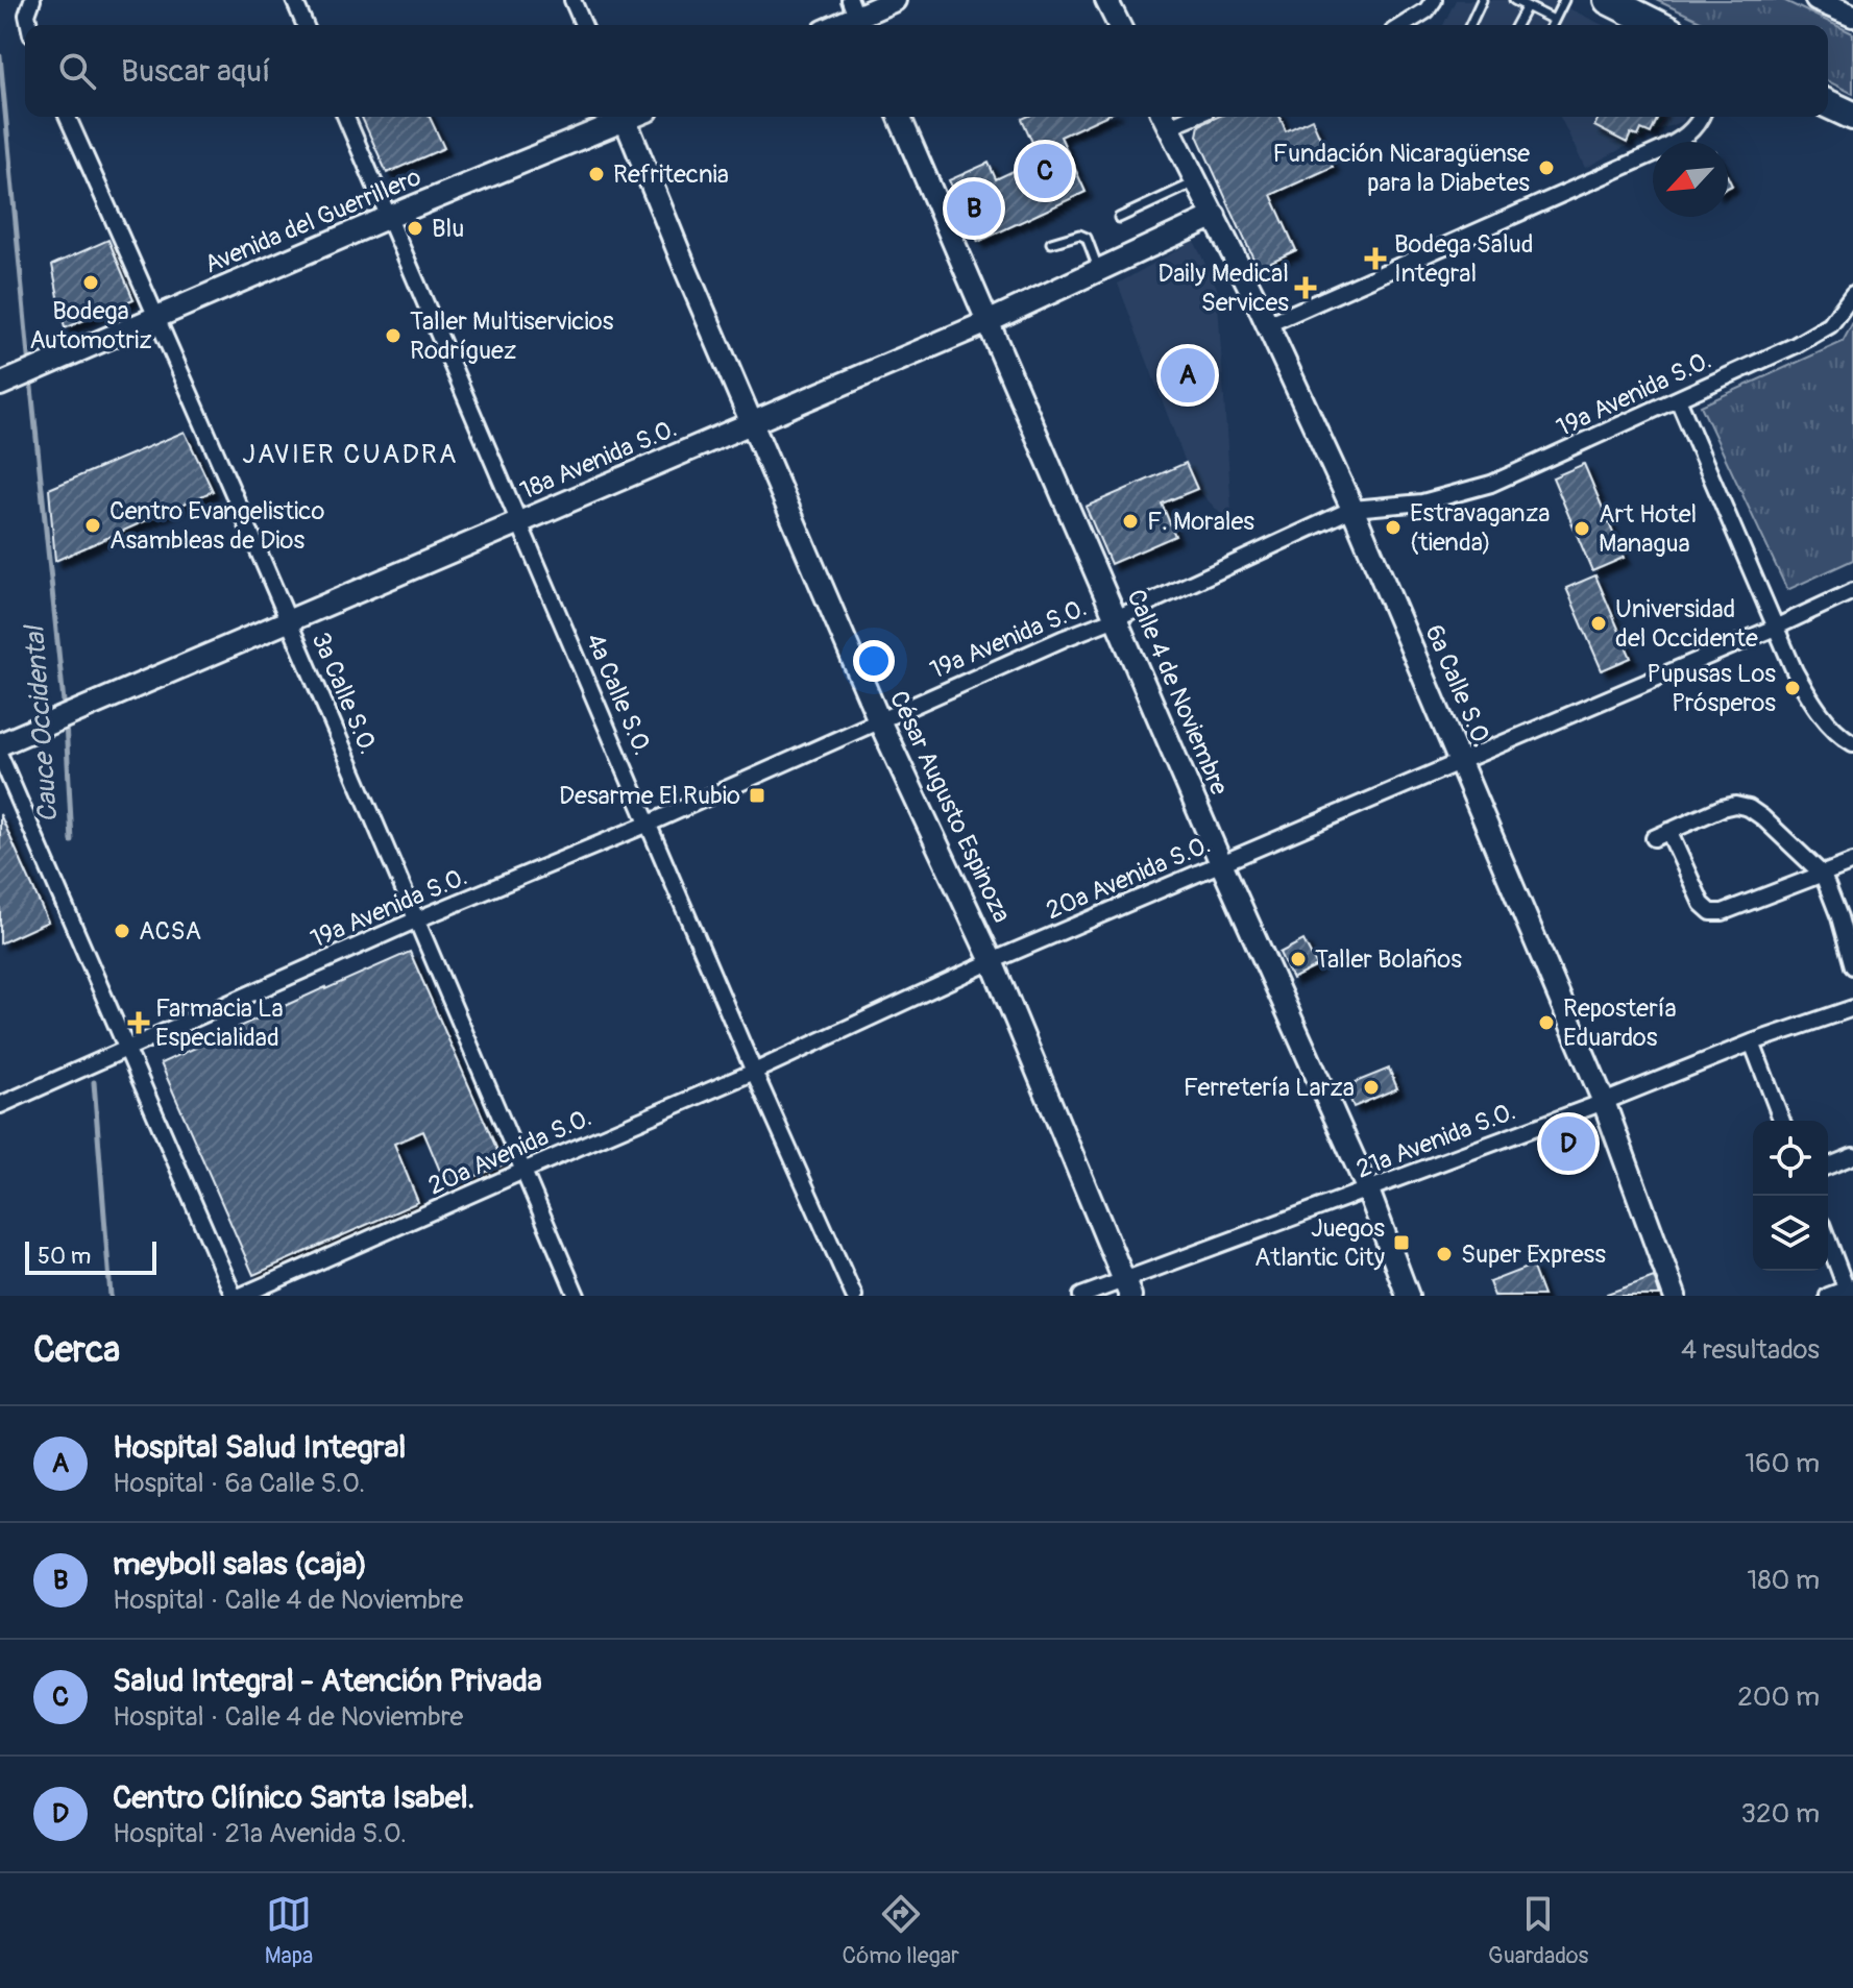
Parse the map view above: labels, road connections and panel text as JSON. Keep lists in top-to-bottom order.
{
  "streets": {
    "street": [
      "Avenida del Guerrillero",
      "19a Avenida S.O.",
      "18a Avenida S.O.",
      "6a Calle S.O.",
      "Calle 4 de Noviembre",
      "3a Calle S.O.",
      "4a Calle S.O.",
      "César Augusto Espinoza",
      "20a Avenida S.O.",
      "21a Avenida S.O."
    ]
  },
  "crossings": [
    ["Avenida del Guerrillero", "3a Calle S.O."],
    ["Avenida del Guerrillero", "4a Calle S.O."],
    ["19a Avenida S.O.", "6a Calle S.O."],
    ["19a Avenida S.O.", "Calle 4 de Noviembre"],
    ["19a Avenida S.O.", "3a Calle S.O."],
    ["19a Avenida S.O.", "4a Calle S.O."],
    ["19a Avenida S.O.", "César Augusto Espinoza"],
    ["18a Avenida S.O.", "6a Calle S.O."],
    ["18a Avenida S.O.", "Calle 4 de Noviembre"],
    ["18a Avenida S.O.", "3a Calle S.O."],
    ["18a Avenida S.O.", "4a Calle S.O."],
    ["18a Avenida S.O.", "César Augusto Espinoza"],
    ["6a Calle S.O.", "20a Avenida S.O."],
    ["6a Calle S.O.", "21a Avenida S.O."],
    ["Calle 4 de Noviembre", "20a Avenida S.O."],
    ["Calle 4 de Noviembre", "21a Avenida S.O."],
    ["3a Calle S.O.", "20a Avenida S.O."],
    ["4a Calle S.O.", "20a Avenida S.O."],
    ["César Augusto Espinoza", "20a Avenida S.O."],
    ["César Augusto Espinoza", "21a Avenida S.O."]
  ],
  "districts": ["JAVIER CUADRA"],
  "water": ["Cauce Occidental"],
  "places": {
    "other": [
      "Fundación Nicaragüense para la Diabetes",
      "Refritecnia",
      "Blu",
      "Bodega Automotriz",
      "Taller Multiservicios Rodríguez",
      "F. Morales",
      "Centro Evangelistico Asambleas de Dios",
      "Estravaganza (tienda)",
      "Art Hotel Managua",
      "Universidad del Occidente",
      "Pupusas Los Prósperos",
      "ACSA",
      "Taller Bolaños",
      "Repostería Eduardos",
      "Ferretería Larza",
      "Super Express"
    ],
    "health": ["Bodega Salud Integral", "Daily Medical Services", "Farmacia La Especialidad"],
    "transit": ["Desarme El Rubio", "Juegos Atlantic City"]
  },
  "scale_bar": "50 m",
  "north": "bottom left",
  "page": {
    "search": "Buscar aquí",
    "pins": [
      "C",
      "B",
      "A",
      "D"
    ],
    "scale": "50 m",
    "heading": ["Cerca", "4 resultados"],
    "list": [
      {
        "mark": "A",
        "name": "Hospital Salud Integral",
        "note": "Hospital · 6a Calle S.O.",
        "value": "160 m"
      },
      {
        "mark": "B",
        "name": "meyboll salas (caja)",
        "note": "Hospital · Calle 4 de Noviembre",
        "value": "180 m"
      },
      {
        "mark": "C",
        "name": "Salud Integral - Atención Privada",
        "note": "Hospital · Calle 4 de Noviembre",
        "value": "200 m"
      },
      {
        "mark": "D",
        "name": "Centro Clínico Santa Isabel.",
        "note": "Hospital · 21a Avenida S.O.",
        "value": "320 m"
      }
    ],
    "nav": ["Mapa", "Cómo llegar", "Guardados"]
  }
}
